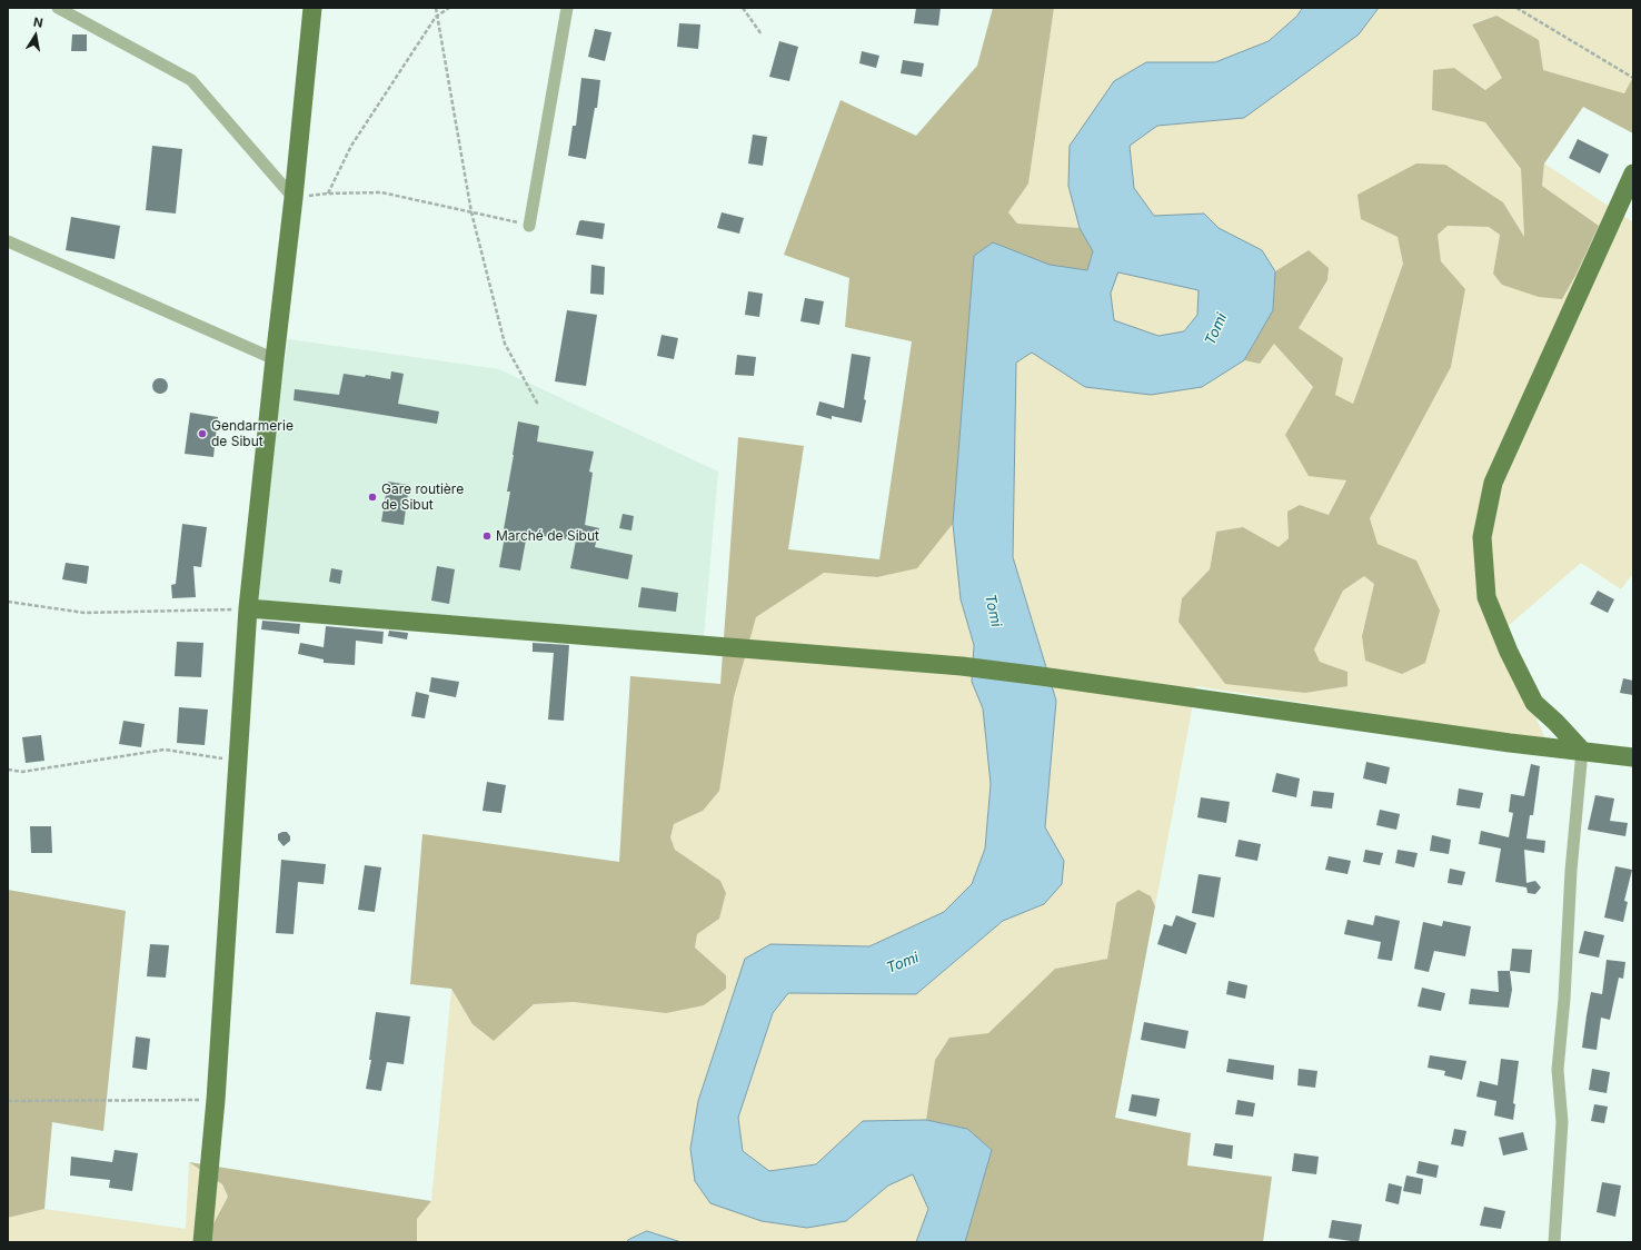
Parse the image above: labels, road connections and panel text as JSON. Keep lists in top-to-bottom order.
{
  "water": ["Tomi"],
  "places": ["Gendarmerie de Sibut", "Gare routière de Sibut", "Marché de Sibut"],
  "north": "top"
}
